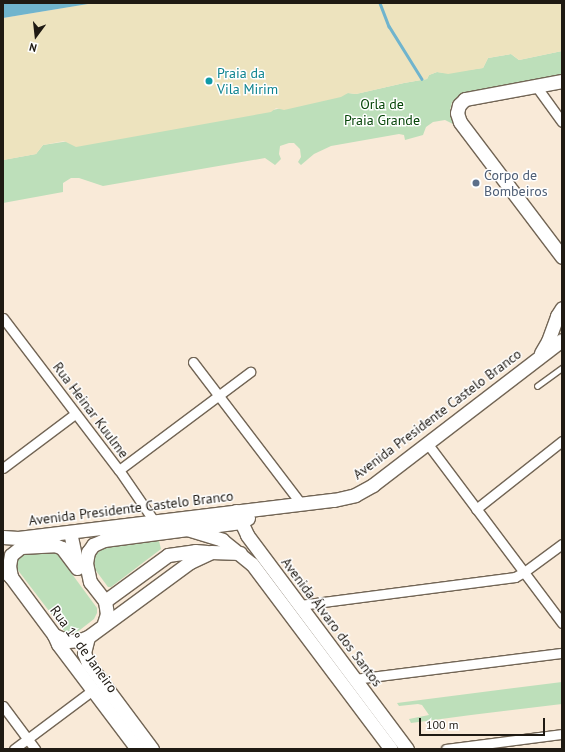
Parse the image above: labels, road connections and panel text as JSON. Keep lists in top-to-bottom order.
{
  "streets": {
    "street": [
      "Rua Heinar Kuulme",
      "Avenida Presidente Castelo Branco",
      "Avenida Álvaro dos Santos",
      "Rua 1º de Janeiro"
    ]
  },
  "crossings": [
    ["Rua Heinar Kuulme", "Avenida Presidente Castelo Branco"],
    ["Avenida Presidente Castelo Branco", "Avenida Álvaro dos Santos"]
  ],
  "parks": ["Orla de Praia Grande"],
  "places": ["Praia da Vila Mirim", "Corpo de Bombeiros"],
  "scale_bar": "100 m",
  "north": "bottom"
}
